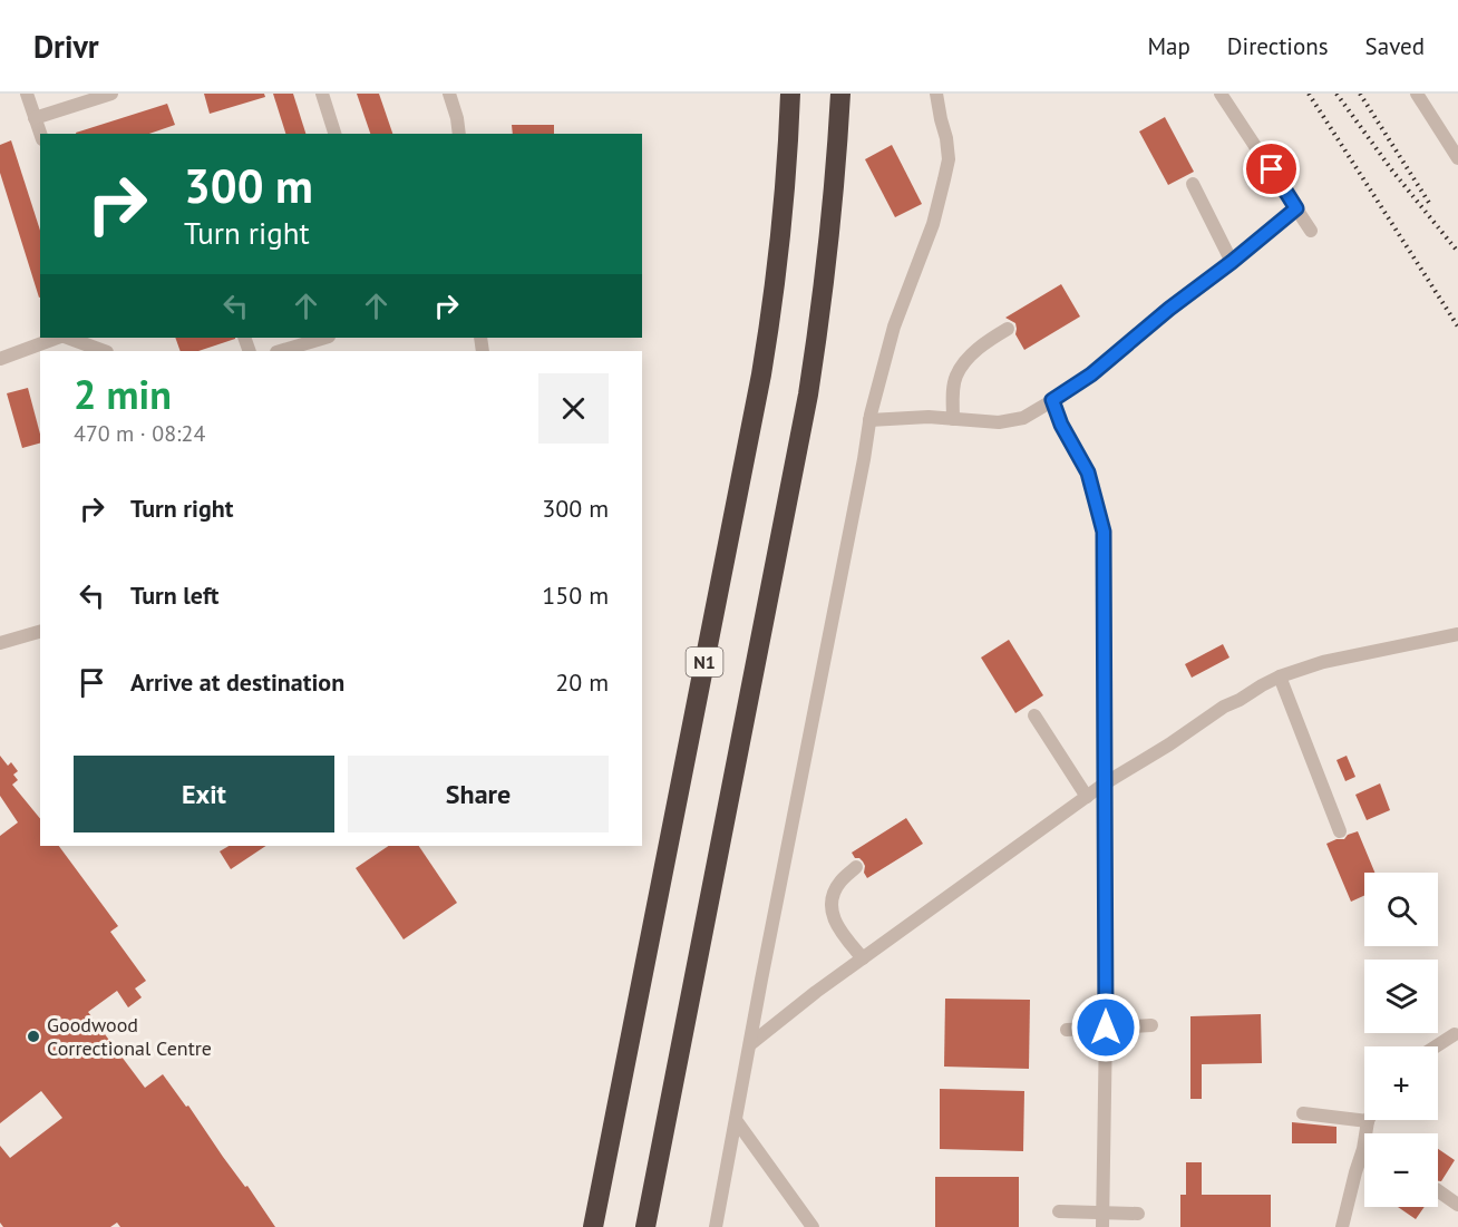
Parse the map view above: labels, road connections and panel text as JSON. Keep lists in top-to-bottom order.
{
  "streets": {
    "highway": ["N1"]
  },
  "places": ["Goodwood Correctional Centre"],
  "page": {
    "header": "Drivr",
    "nav": ["Map", "Directions", "Saved"],
    "turn": ["300 m", "Turn right"],
    "heading": ["2 min", "470 m · 08:24"],
    "list": [
      {
        "name": "Turn right",
        "value": "300 m"
      },
      {
        "name": "Turn left",
        "value": "150 m"
      },
      {
        "name": "Arrive at destination",
        "value": "20 m"
      }
    ],
    "buttons": ["Exit", "Share"],
    "map_buttons": ["+", "−"]
  }
}
